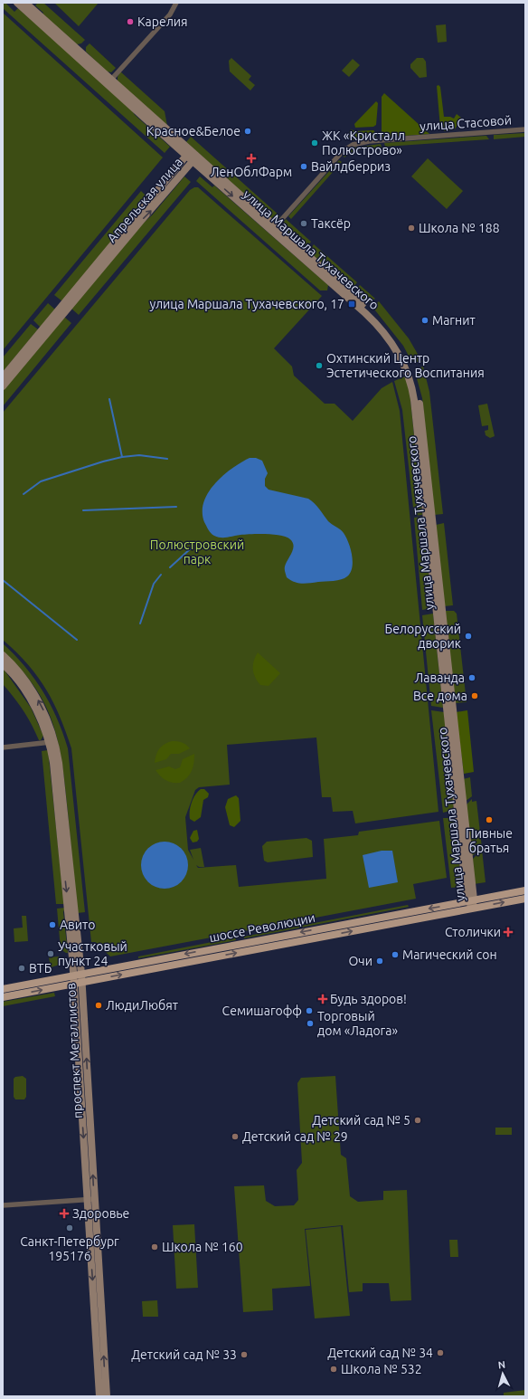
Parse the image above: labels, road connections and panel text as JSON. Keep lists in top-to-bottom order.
{
  "streets": {
    "main road": ["шоссе Революции"],
    "street": [
      "улица Стасовой",
      "Апрельская улица",
      "улица Маршала Тухачевского",
      "проспект Металлистов"
    ]
  },
  "crossings": [
    ["улица Стасовой", "улица Маршала Тухачевского"],
    ["Апрельская улица", "улица Маршала Тухачевского"],
    ["улица Маршала Тухачевского", "шоссе Революции"],
    ["шоссе Революции", "проспект Металлистов"]
  ],
  "parks": ["Полюстровский парк"],
  "places": {
    "other": [
      "Карелия",
      "Красное&Белое",
      "ЖК «Кристалл Полюстрово»",
      "Вайлдберриз",
      "Таксёр",
      "Школа № 188",
      "Магнит",
      "Охтинский Центр Эстетического Воспитания",
      "Белорусский дворик",
      "Лаванда",
      "Все дома",
      "Пивные братья",
      "Авито",
      "Участковый пункт 24",
      "Магический сон",
      "Очи",
      "ВТБ",
      "ЛюдиЛюбят",
      "Семишагофф",
      "Торговый дом «Ладога»",
      "Детский сад № 5",
      "Детский сад № 29",
      "Санкт-Петербург 195176",
      "Школа № 160",
      "Детский сад № 34",
      "Детский сад № 33",
      "Школа № 532"
    ],
    "health": [
      "ЛенОблФарм",
      "Столички",
      "Будь здоров!",
      "Здоровье"
    ],
    "transit": ["улица Маршала Тухачевского, 17"]
  },
  "north": "top"
}
